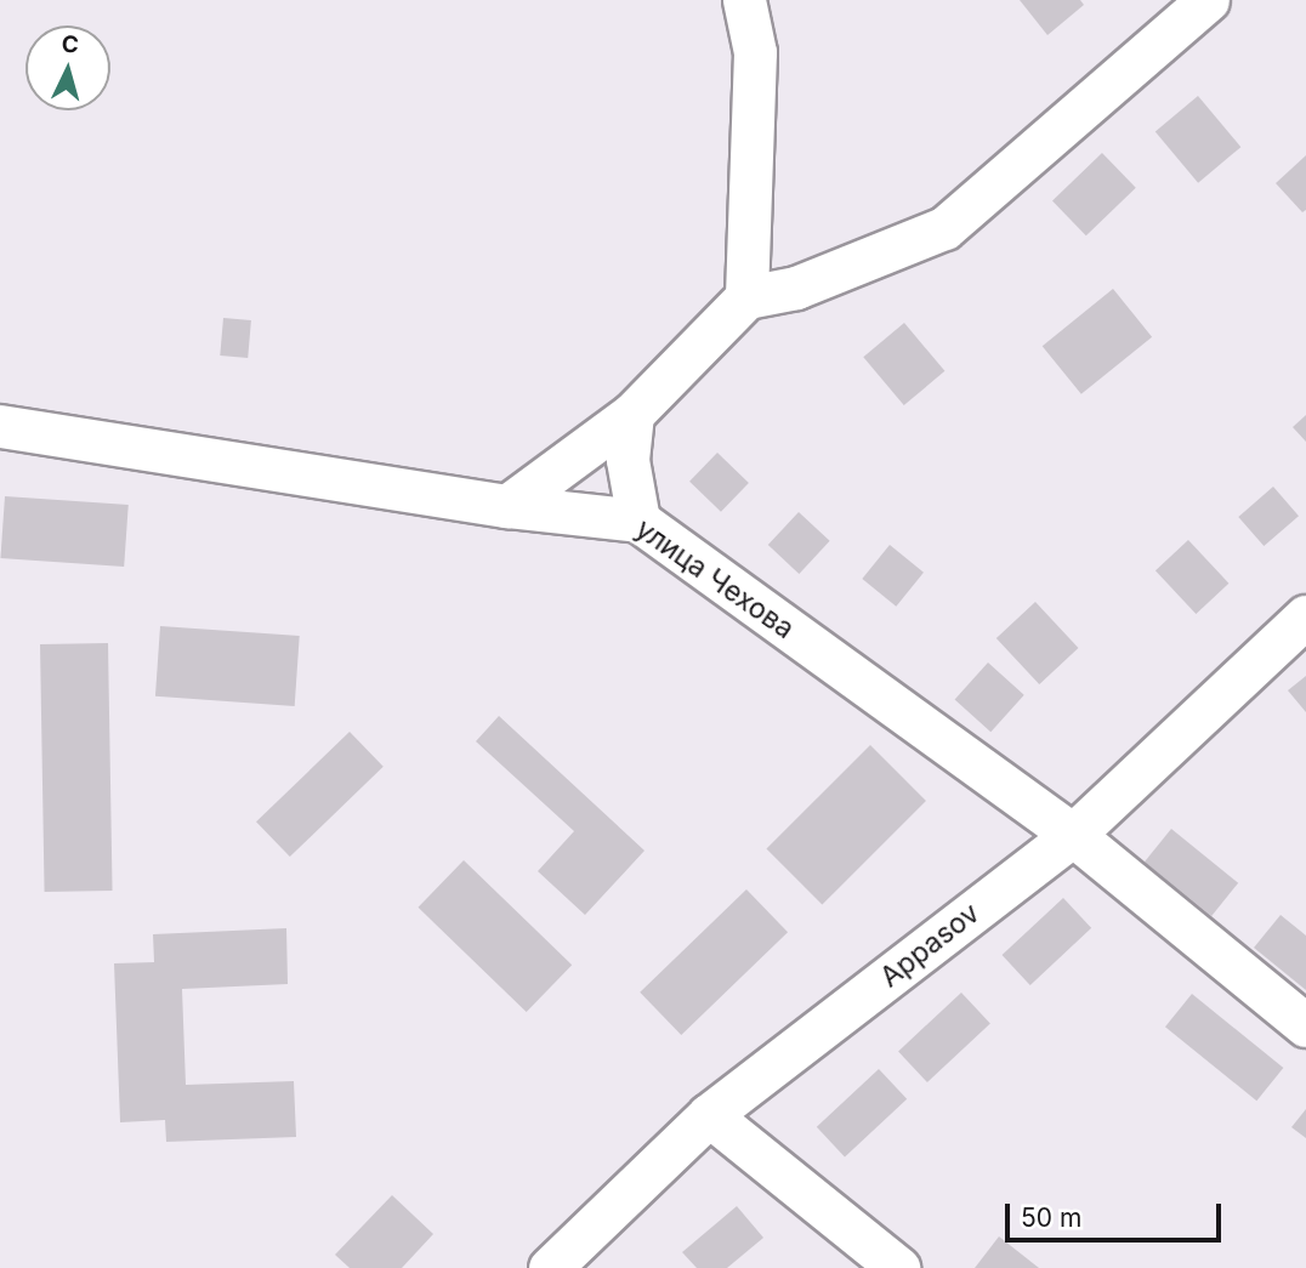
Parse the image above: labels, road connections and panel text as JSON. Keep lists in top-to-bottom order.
{
  "streets": {
    "street": ["улица Чехова", "Appasov"]
  },
  "crossings": [
    ["улица Чехова", "Appasov"]
  ],
  "scale_bar": "50 m",
  "north": "top"
}
